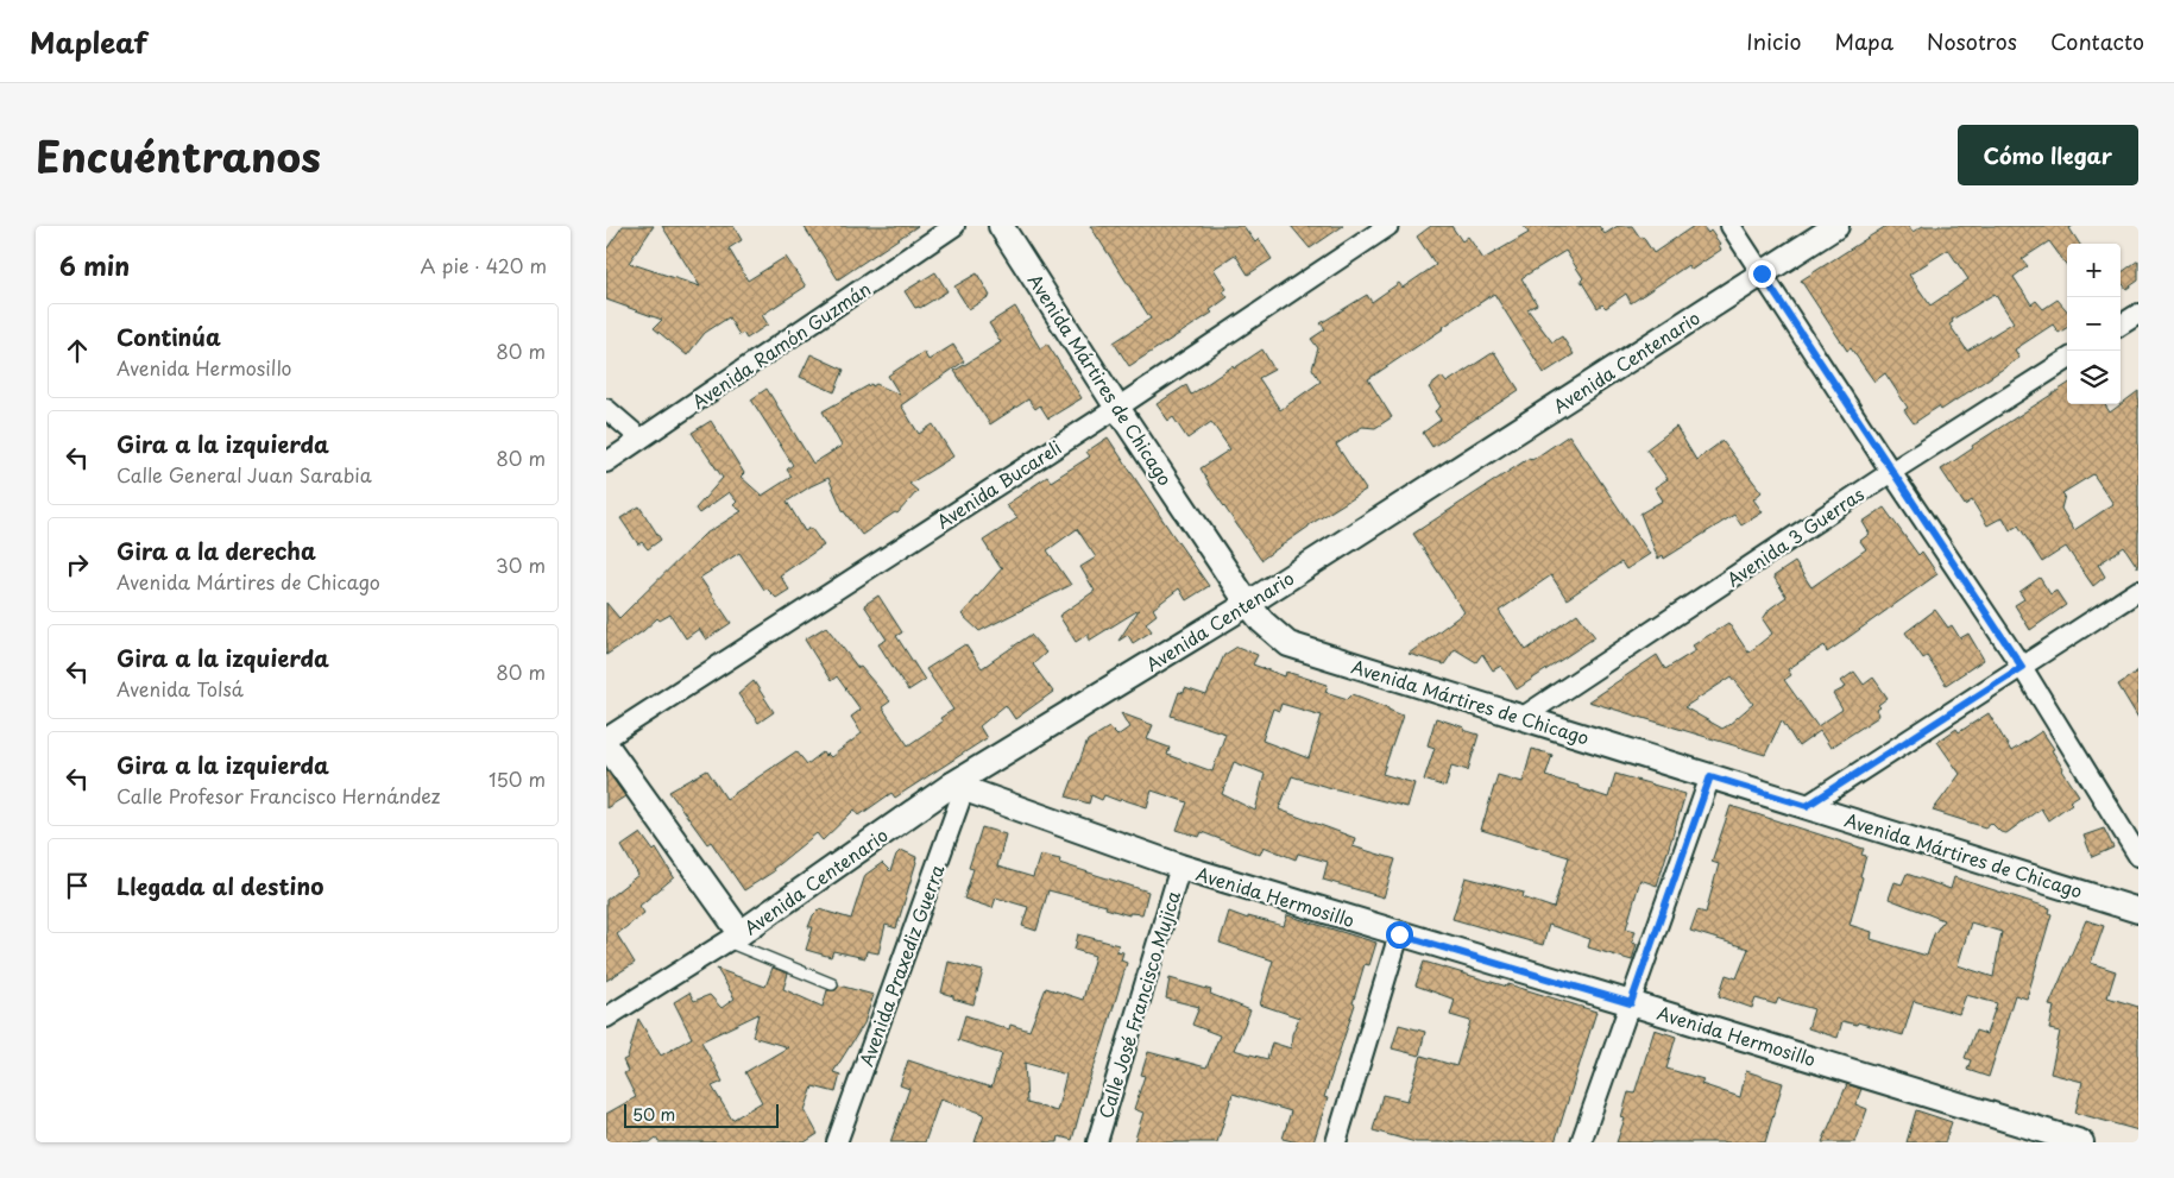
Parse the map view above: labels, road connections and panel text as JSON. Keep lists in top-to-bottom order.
{
  "streets": {
    "street": [
      "Avenida Ramón Guzmán",
      "Avenida Centenario",
      "Avenida Mártires de Chicago",
      "Avenida Bucareli",
      "Avenida 3 Guerras",
      "Avenida Hermosillo",
      "Avenida Praxediz Guerra",
      "Calle José Francisco Mujica"
    ]
  },
  "crossings": [
    ["Avenida Centenario", "Avenida Mártires de Chicago"],
    ["Avenida Centenario", "Avenida Hermosillo"],
    ["Avenida Centenario", "Avenida Praxediz Guerra"],
    ["Avenida Mártires de Chicago", "Avenida Bucareli"],
    ["Avenida Mártires de Chicago", "Avenida 3 Guerras"],
    ["Avenida Hermosillo", "Avenida Praxediz Guerra"],
    ["Avenida Hermosillo", "Calle José Francisco Mujica"]
  ],
  "scale_bar": "50 m",
  "page": {
    "header": "Mapleaf",
    "nav": [
      "Inicio",
      "Mapa",
      "Nosotros",
      "Contacto"
    ],
    "title": "Encuéntranos",
    "buttons": "Cómo llegar",
    "heading": ["6 min", "A pie · 420 m"],
    "map_buttons": ["+", "−"],
    "list": [
      ["Continúa", "Avenida Hermosillo", "80 m"],
      ["Gira a la izquierda", "Calle General Juan Sarabia", "80 m"],
      ["Gira a la derecha", "Avenida Mártires de Chicago", "30 m"],
      ["Gira a la izquierda", "Avenida Tolsá", "80 m"],
      ["Gira a la izquierda", "Calle Profesor Francisco Hernández", "150 m"],
      "Llegada al destino"
    ],
    "scale": "50 m"
  }
}
